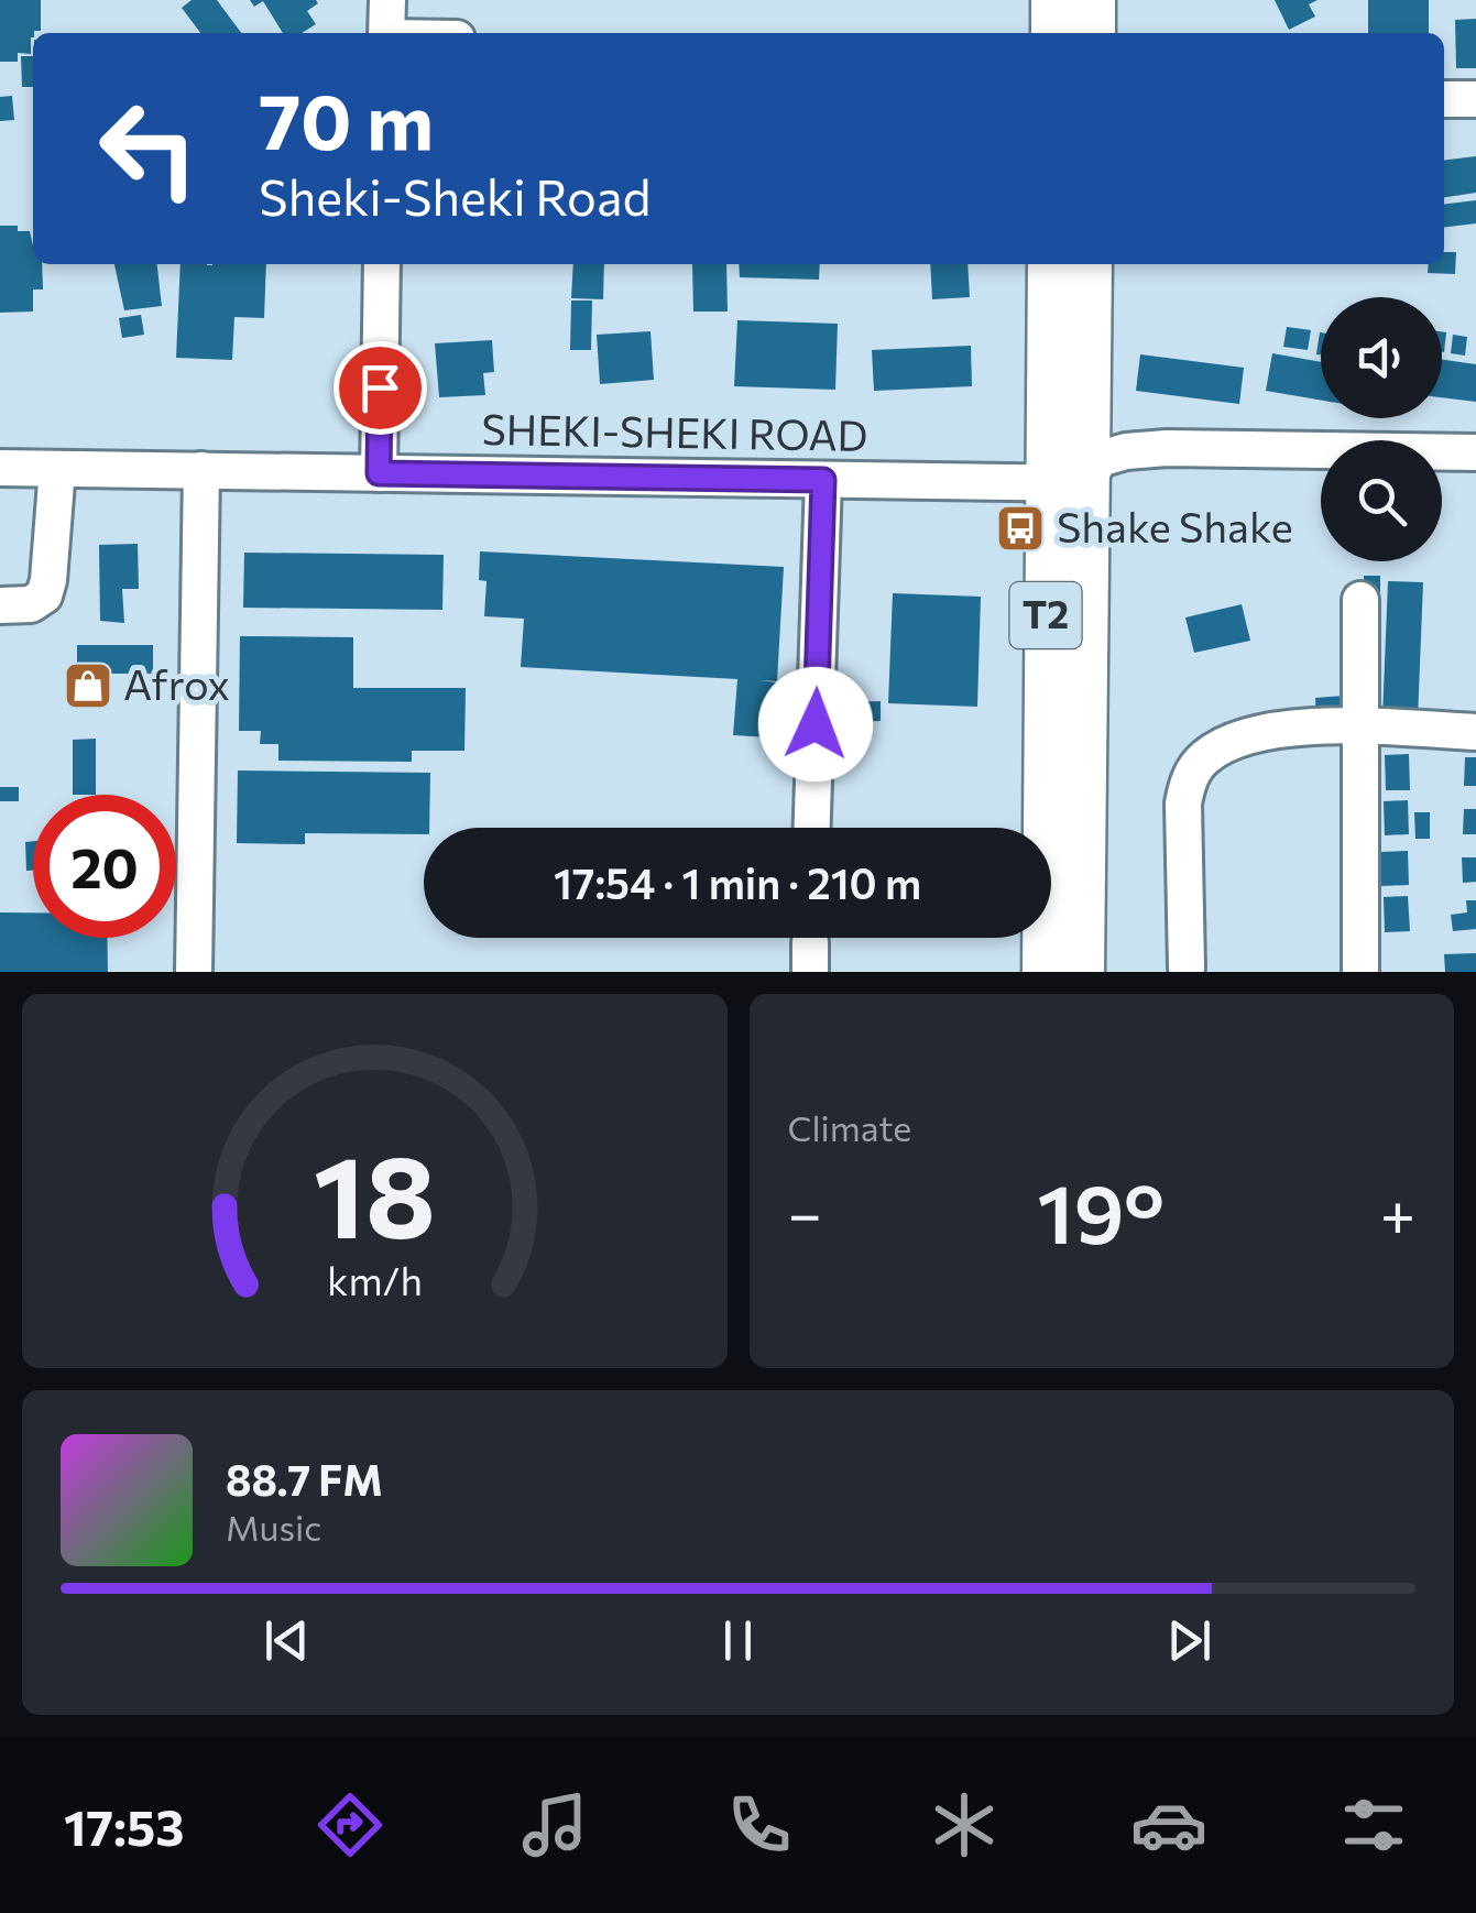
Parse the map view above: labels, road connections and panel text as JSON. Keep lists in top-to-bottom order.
{
  "streets": {
    "main road": ["T2"],
    "street": ["SHEKI-SHEKI ROAD"]
  },
  "crossings": [
    ["SHEKI-SHEKI ROAD", "T2"]
  ],
  "places": {
    "bus stop": ["Shake Shake"],
    "shop": ["Afrox"]
  },
  "page": {
    "turn": ["70 m", "Sheki-Sheki Road"],
    "limit": "20",
    "trip": "17:54 · 1 min · 210 m",
    "tile": "Climate",
    "heat": ["−", "19°", "+"],
    "song": ["88.7 FM", "Music"],
    "tabs": "17:53",
    "gauge": ["18", "km/h"]
  }
}
